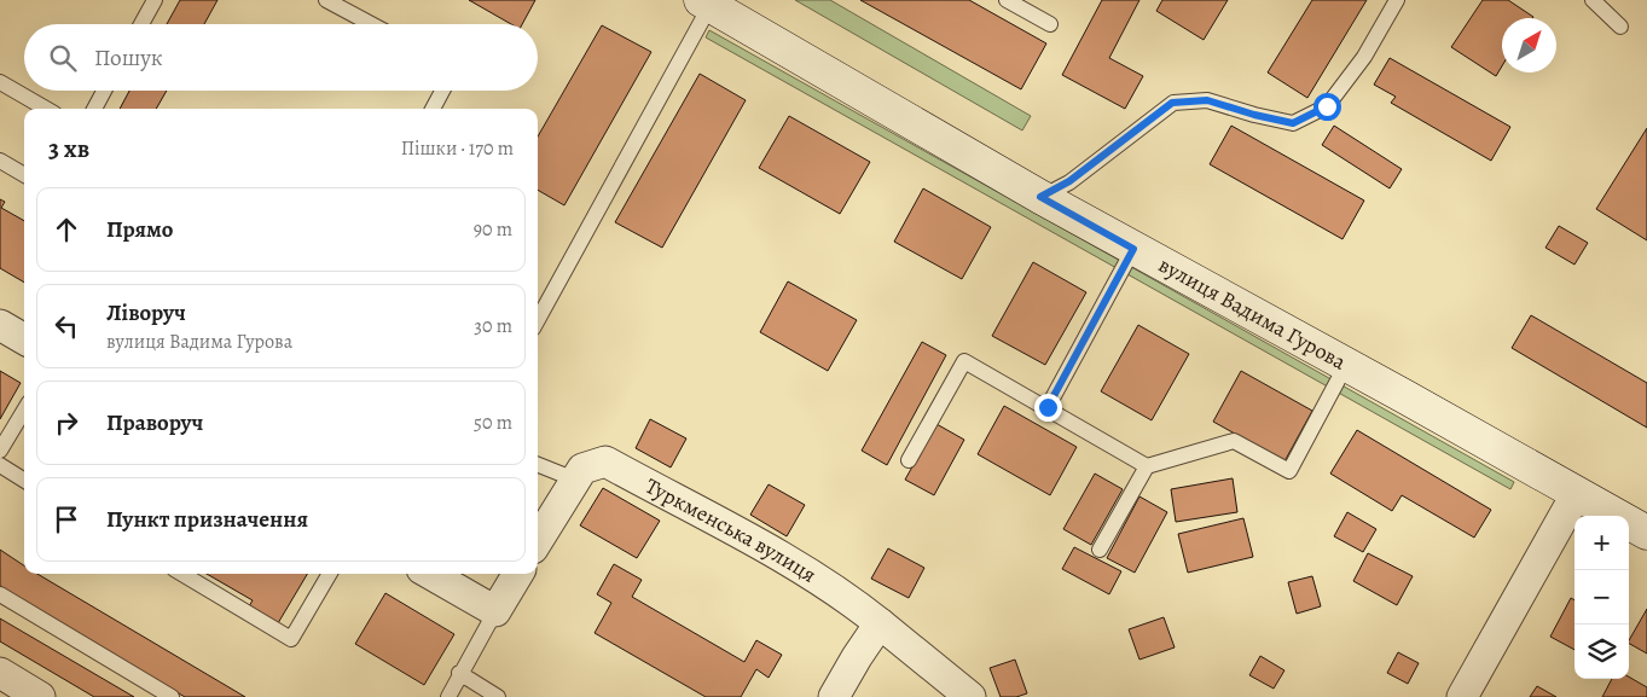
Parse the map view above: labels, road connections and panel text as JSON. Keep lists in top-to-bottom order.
{
  "streets": {
    "street": ["вулиця Вадима Гурова", "Туркменська вулиця"]
  },
  "north": "top right",
  "page": {
    "search": "Пошук",
    "heading": ["3 хв", "Пішки · 170 m"],
    "list": [
      ["Прямо", "90 m"],
      ["Ліворуч", "вулиця Вадима Гурова", "30 m"],
      ["Праворуч", "50 m"],
      "Пункт призначення"
    ],
    "map_buttons": ["+", "−"]
  }
}
